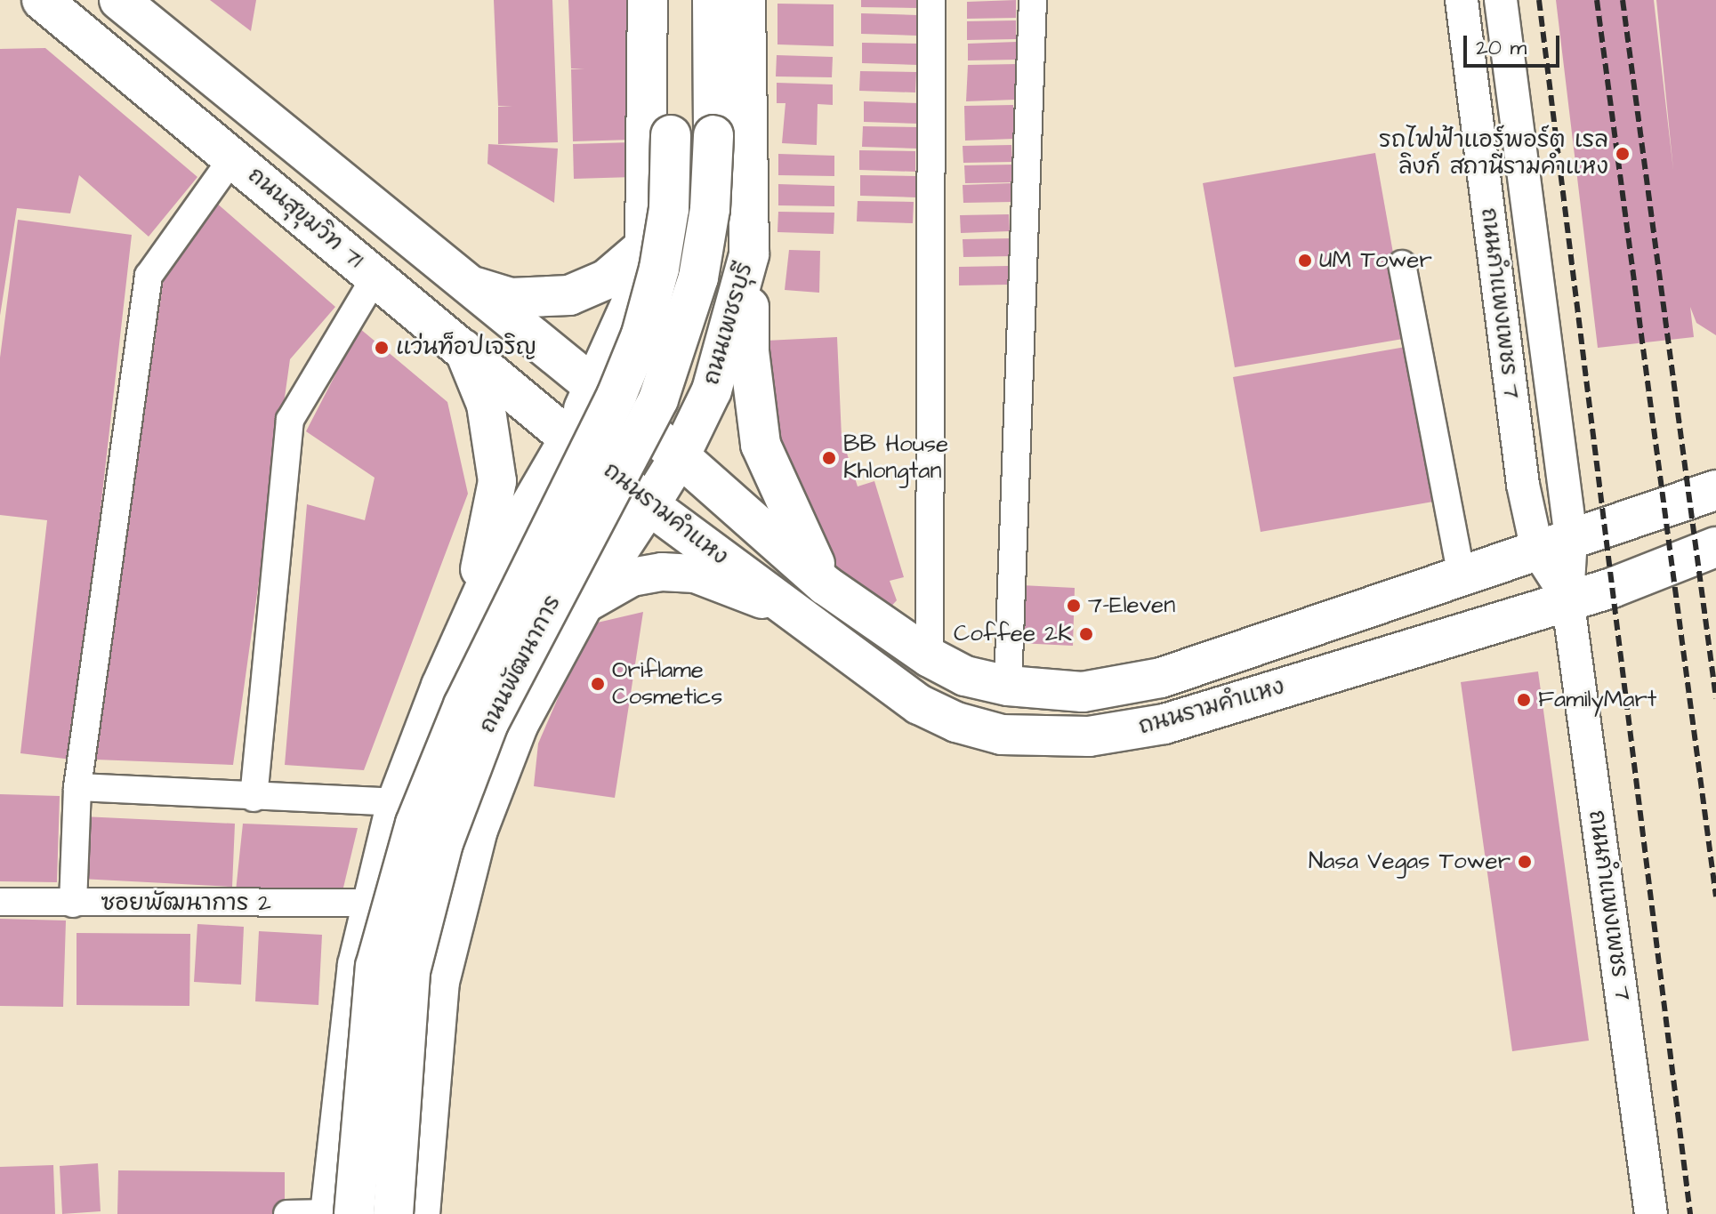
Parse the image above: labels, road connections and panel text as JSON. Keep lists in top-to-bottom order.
{
  "streets": {
    "main road": [
      "ถนนสุขุมวิท 71",
      "ถนนเพชรบุรี",
      "ถนนรามคำแหง",
      "ถนนพัฒนาการ"
    ],
    "street": ["ถนนกำแพงเพชร 7", "ซอยพัฒนาการ 2"]
  },
  "crossings": [
    ["ถนนสุขุมวิท 71", "ถนนรามคำแหง"],
    ["ถนนกำแพงเพชร 7", "ถนนรามคำแหง"],
    ["ถนนเพชรบุรี", "ถนนรามคำแหง"],
    ["ถนนเพชรบุรี", "ถนนพัฒนาการ"],
    ["ถนนรามคำแหง", "ถนนพัฒนาการ"]
  ],
  "places": [
    "รถไฟฟ้าแอร์พอร์ต เรล ลิงก์ สถานีรามคำแหง",
    "UM Tower",
    "แว่นท็อปเจริญ",
    "BB House Khlongtan",
    "7-Eleven",
    "Coffee 2K",
    "Oriflame Cosmetics",
    "FamilyMart",
    "Nasa Vegas Tower"
  ],
  "scale_bar": "20 m"
}
